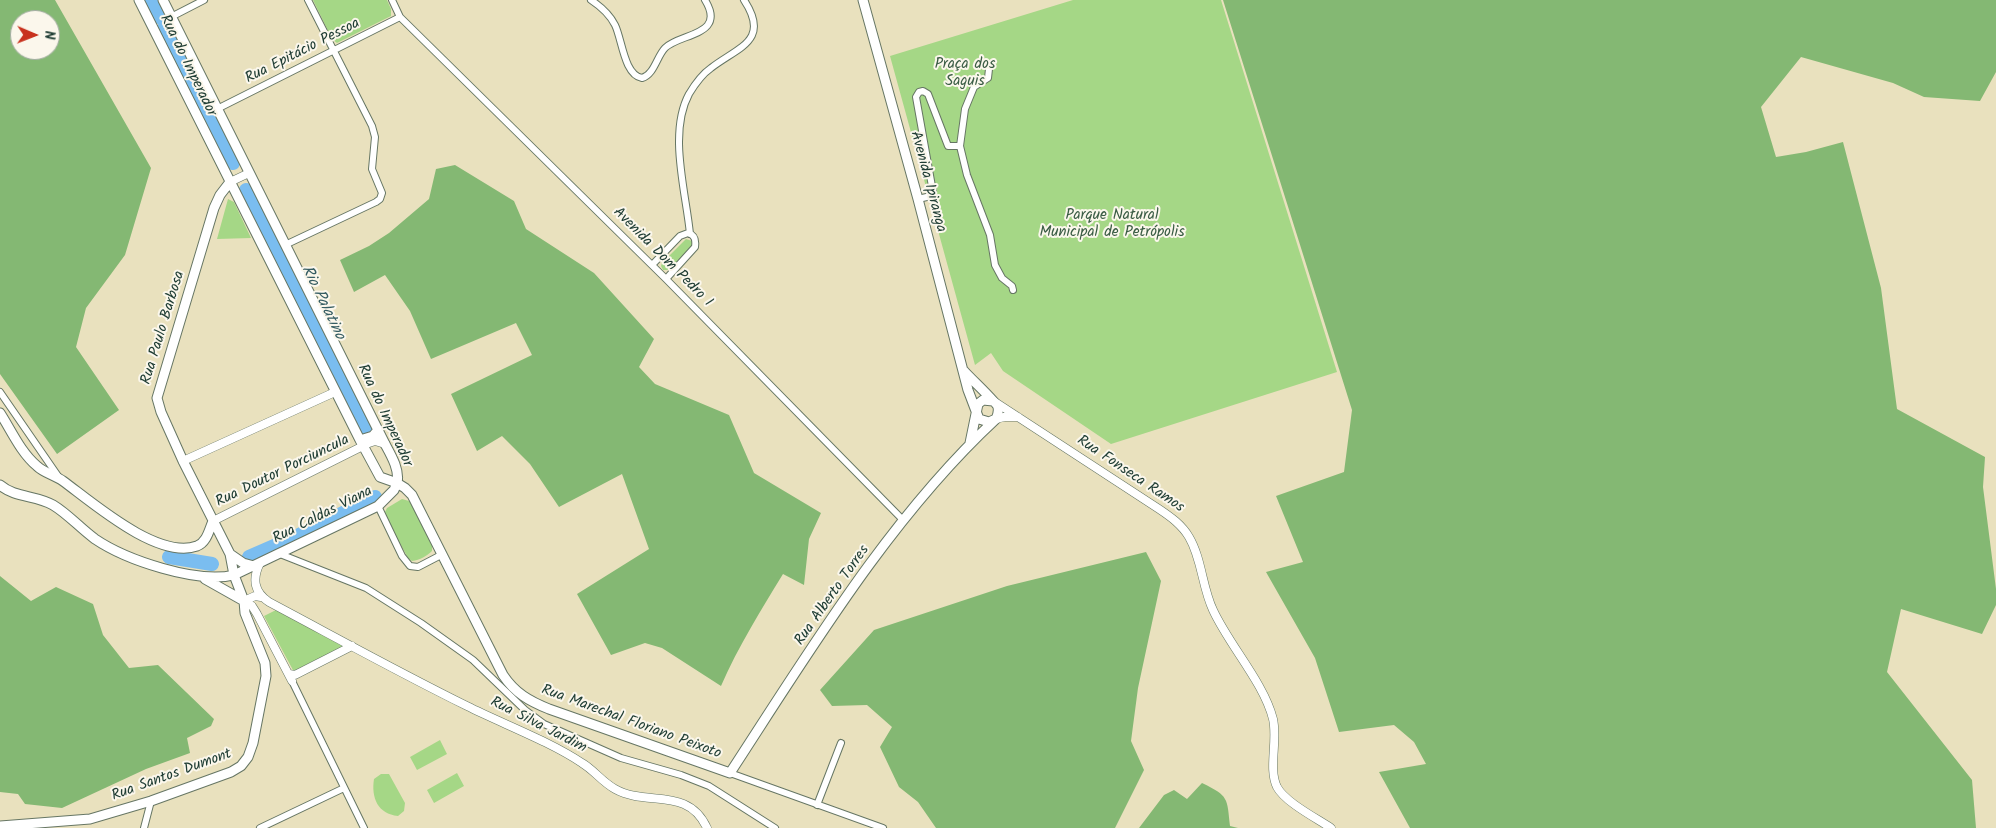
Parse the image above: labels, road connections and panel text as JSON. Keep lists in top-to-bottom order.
{
  "streets": {
    "main road": [
      "Rua do Imperador",
      "Avenida Ipiranga",
      "Rua Paulo Barbosa",
      "Rua Caldas Viana",
      "Rua Alberto Torres",
      "Rua Marechal Floriano Peixoto",
      "Rua Santos Dumont"
    ],
    "street": [
      "Rua Epitácio Pessoa",
      "Avenida Dom Pedro I",
      "Rua Doutor Porciuncula",
      "Rua Fonseca Ramos",
      "Rua Silva Jardim"
    ]
  },
  "crossings": [
    ["Rua Epitácio Pessoa", "Rua do Imperador"],
    ["Rua Epitácio Pessoa", "Avenida Dom Pedro I"],
    ["Rua do Imperador", "Rua Paulo Barbosa"],
    ["Rua do Imperador", "Rua Doutor Porciuncula"],
    ["Rua do Imperador", "Rua Caldas Viana"],
    ["Rua do Imperador", "Rua Marechal Floriano Peixoto"],
    ["Avenida Ipiranga", "Rua Fonseca Ramos"],
    ["Avenida Ipiranga", "Rua Alberto Torres"],
    ["Avenida Dom Pedro I", "Rua Alberto Torres"],
    ["Rua Paulo Barbosa", "Rua Doutor Porciuncula"],
    ["Rua Paulo Barbosa", "Rua Caldas Viana"],
    ["Rua Paulo Barbosa", "Rua Santos Dumont"],
    ["Rua Fonseca Ramos", "Rua Alberto Torres"],
    ["Rua Caldas Viana", "Rua Marechal Floriano Peixoto"],
    ["Rua Caldas Viana", "Rua Santos Dumont"],
    ["Rua Alberto Torres", "Rua Marechal Floriano Peixoto"]
  ],
  "water": ["Rio Palatino"],
  "parks": ["Praça dos Saguis", "Parque Natural Municipal de Petrópolis"],
  "north": "right"
}
